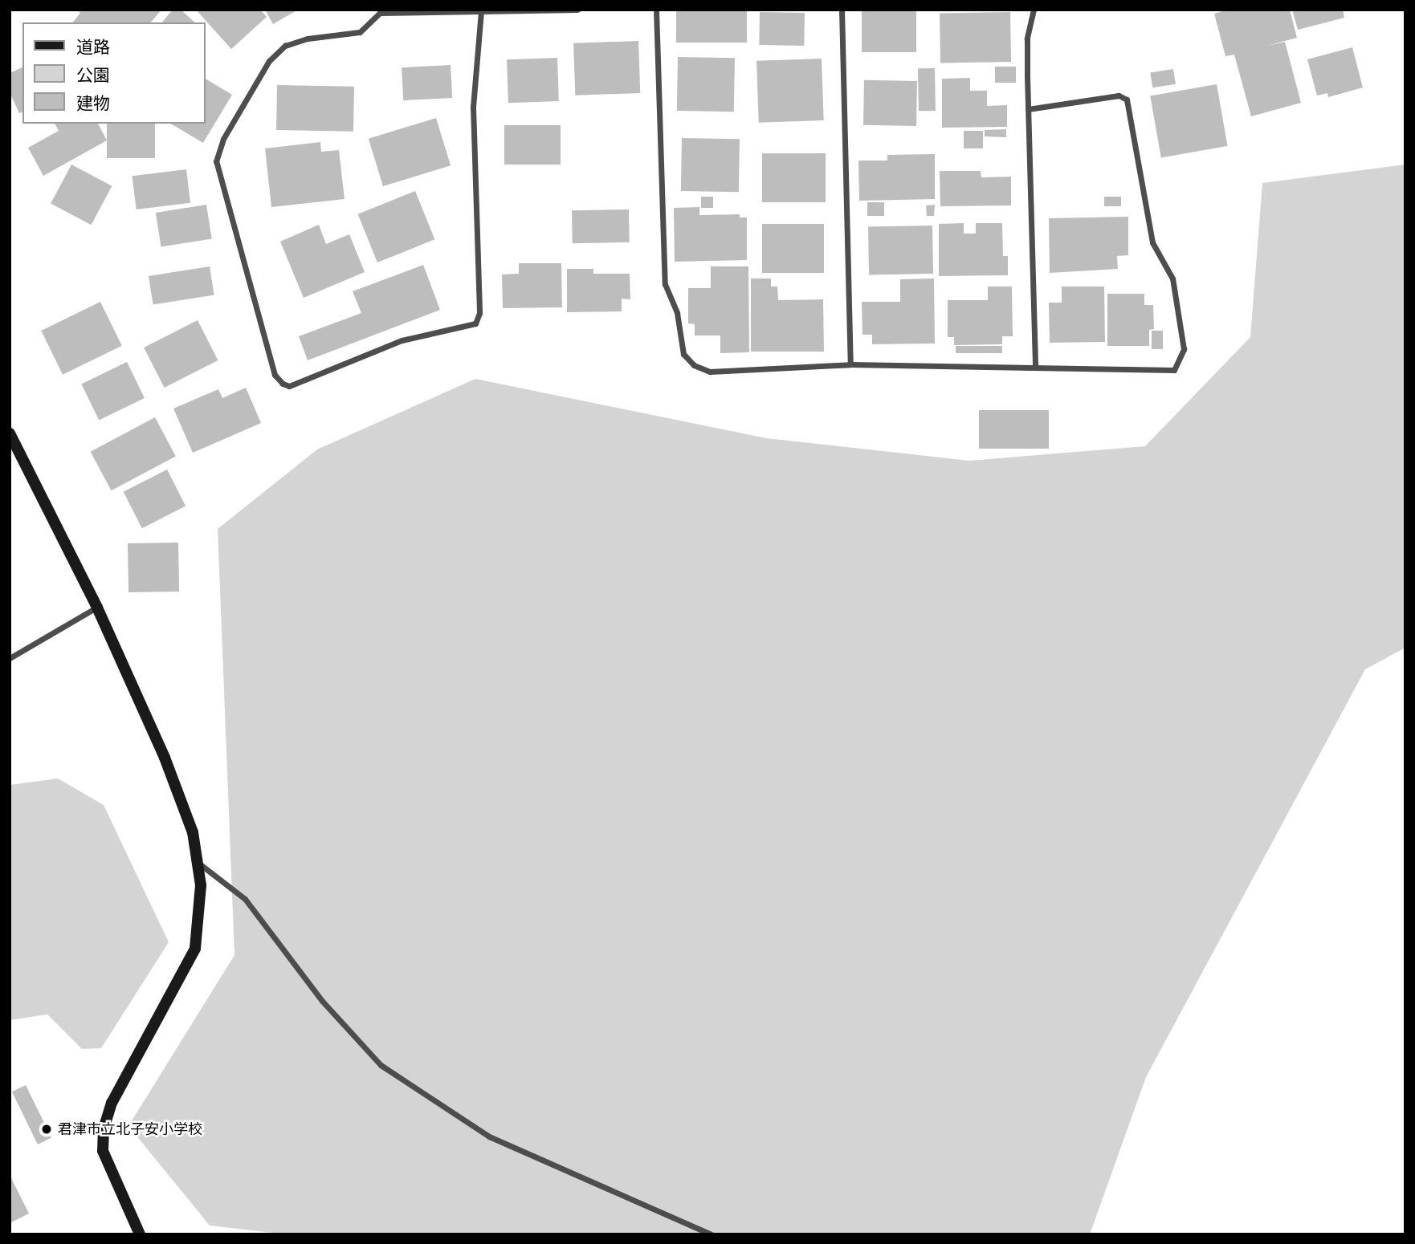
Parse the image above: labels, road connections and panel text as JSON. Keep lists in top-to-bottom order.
{
  "places": ["君津市立北子安小学校"],
  "legend": ["道路", "公園", "建物"]
}
